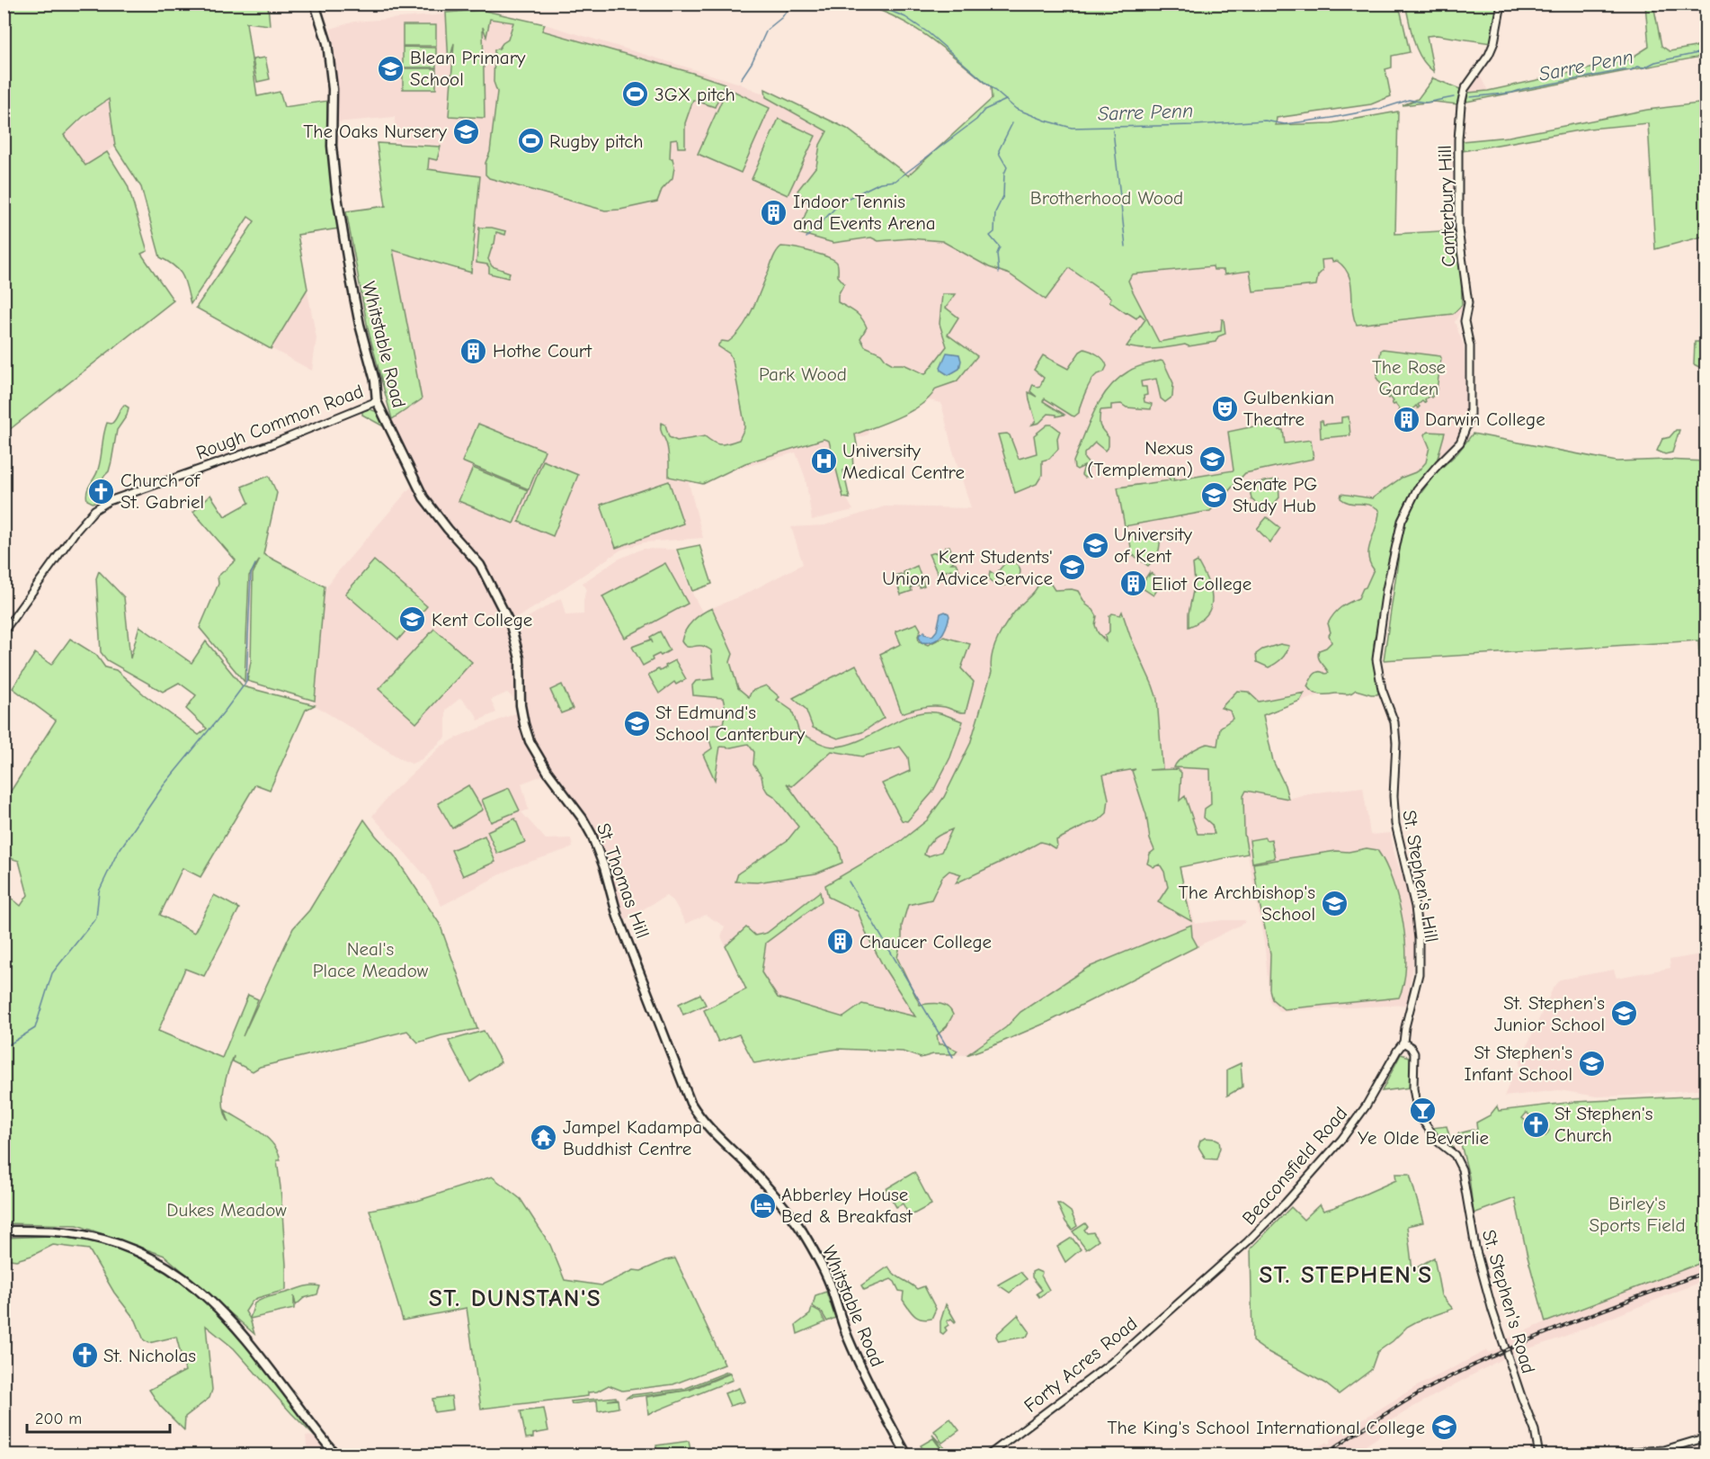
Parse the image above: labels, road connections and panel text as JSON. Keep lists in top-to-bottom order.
{
  "streets": {
    "main road": ["Whitstable Road", "St. Thomas Hill"],
    "street": [
      "Canterbury Hill",
      "Rough Common Road",
      "St. Stephen's Hill",
      "Beaconsfield Road",
      "St. Stephen's Road",
      "Forty Acres Road"
    ]
  },
  "crossings": [
    ["Canterbury Hill", "St. Stephen's Hill"],
    ["Whitstable Road", "Rough Common Road"],
    ["Whitstable Road", "St. Thomas Hill"],
    ["St. Stephen's Hill", "Beaconsfield Road"],
    ["St. Stephen's Hill", "St. Stephen's Road"],
    ["Beaconsfield Road", "St. Stephen's Road"],
    ["Beaconsfield Road", "Forty Acres Road"]
  ],
  "districts": ["ST. STEPHEN'S", "ST. DUNSTAN'S"],
  "water": ["Sarre Penn"],
  "parks": [
    "Brotherhood Wood",
    "The Rose Garden",
    "Park Wood",
    "Neal's Place Meadow",
    "Birley's Sports Field",
    "Dukes Meadow"
  ],
  "places": {
    "school or university": [
      "Blean Primary School",
      "The Oaks Nursery",
      "Nexus (Templeman)",
      "Senate PG Study Hub",
      "University of Kent",
      "Kent Students' Union Advice Service",
      "Kent College",
      "St Edmund's School Canterbury",
      "The Archbishop's School",
      "St. Stephen's Junior School",
      "St Stephen's Infant School",
      "The King's School International College"
    ],
    "sports": ["3GX pitch", "Rugby pitch"],
    "building": [
      "Indoor Tennis and Events Arena",
      "Hothe Court",
      "Darwin College",
      "Eliot College",
      "Chaucer College"
    ],
    "theatre": ["Gulbenkian Theatre"],
    "hospital": ["University Medical Centre"],
    "church": ["Church of St. Gabriel", "St Stephen's Church", "St. Nicholas"],
    "bar": ["Ye Olde Beverlie"],
    "temple": ["Jampel Kadampa Buddhist Centre"],
    "hotel": ["Abberley House Bed & Breakfast"]
  },
  "scale_bar": "200 m"
}
